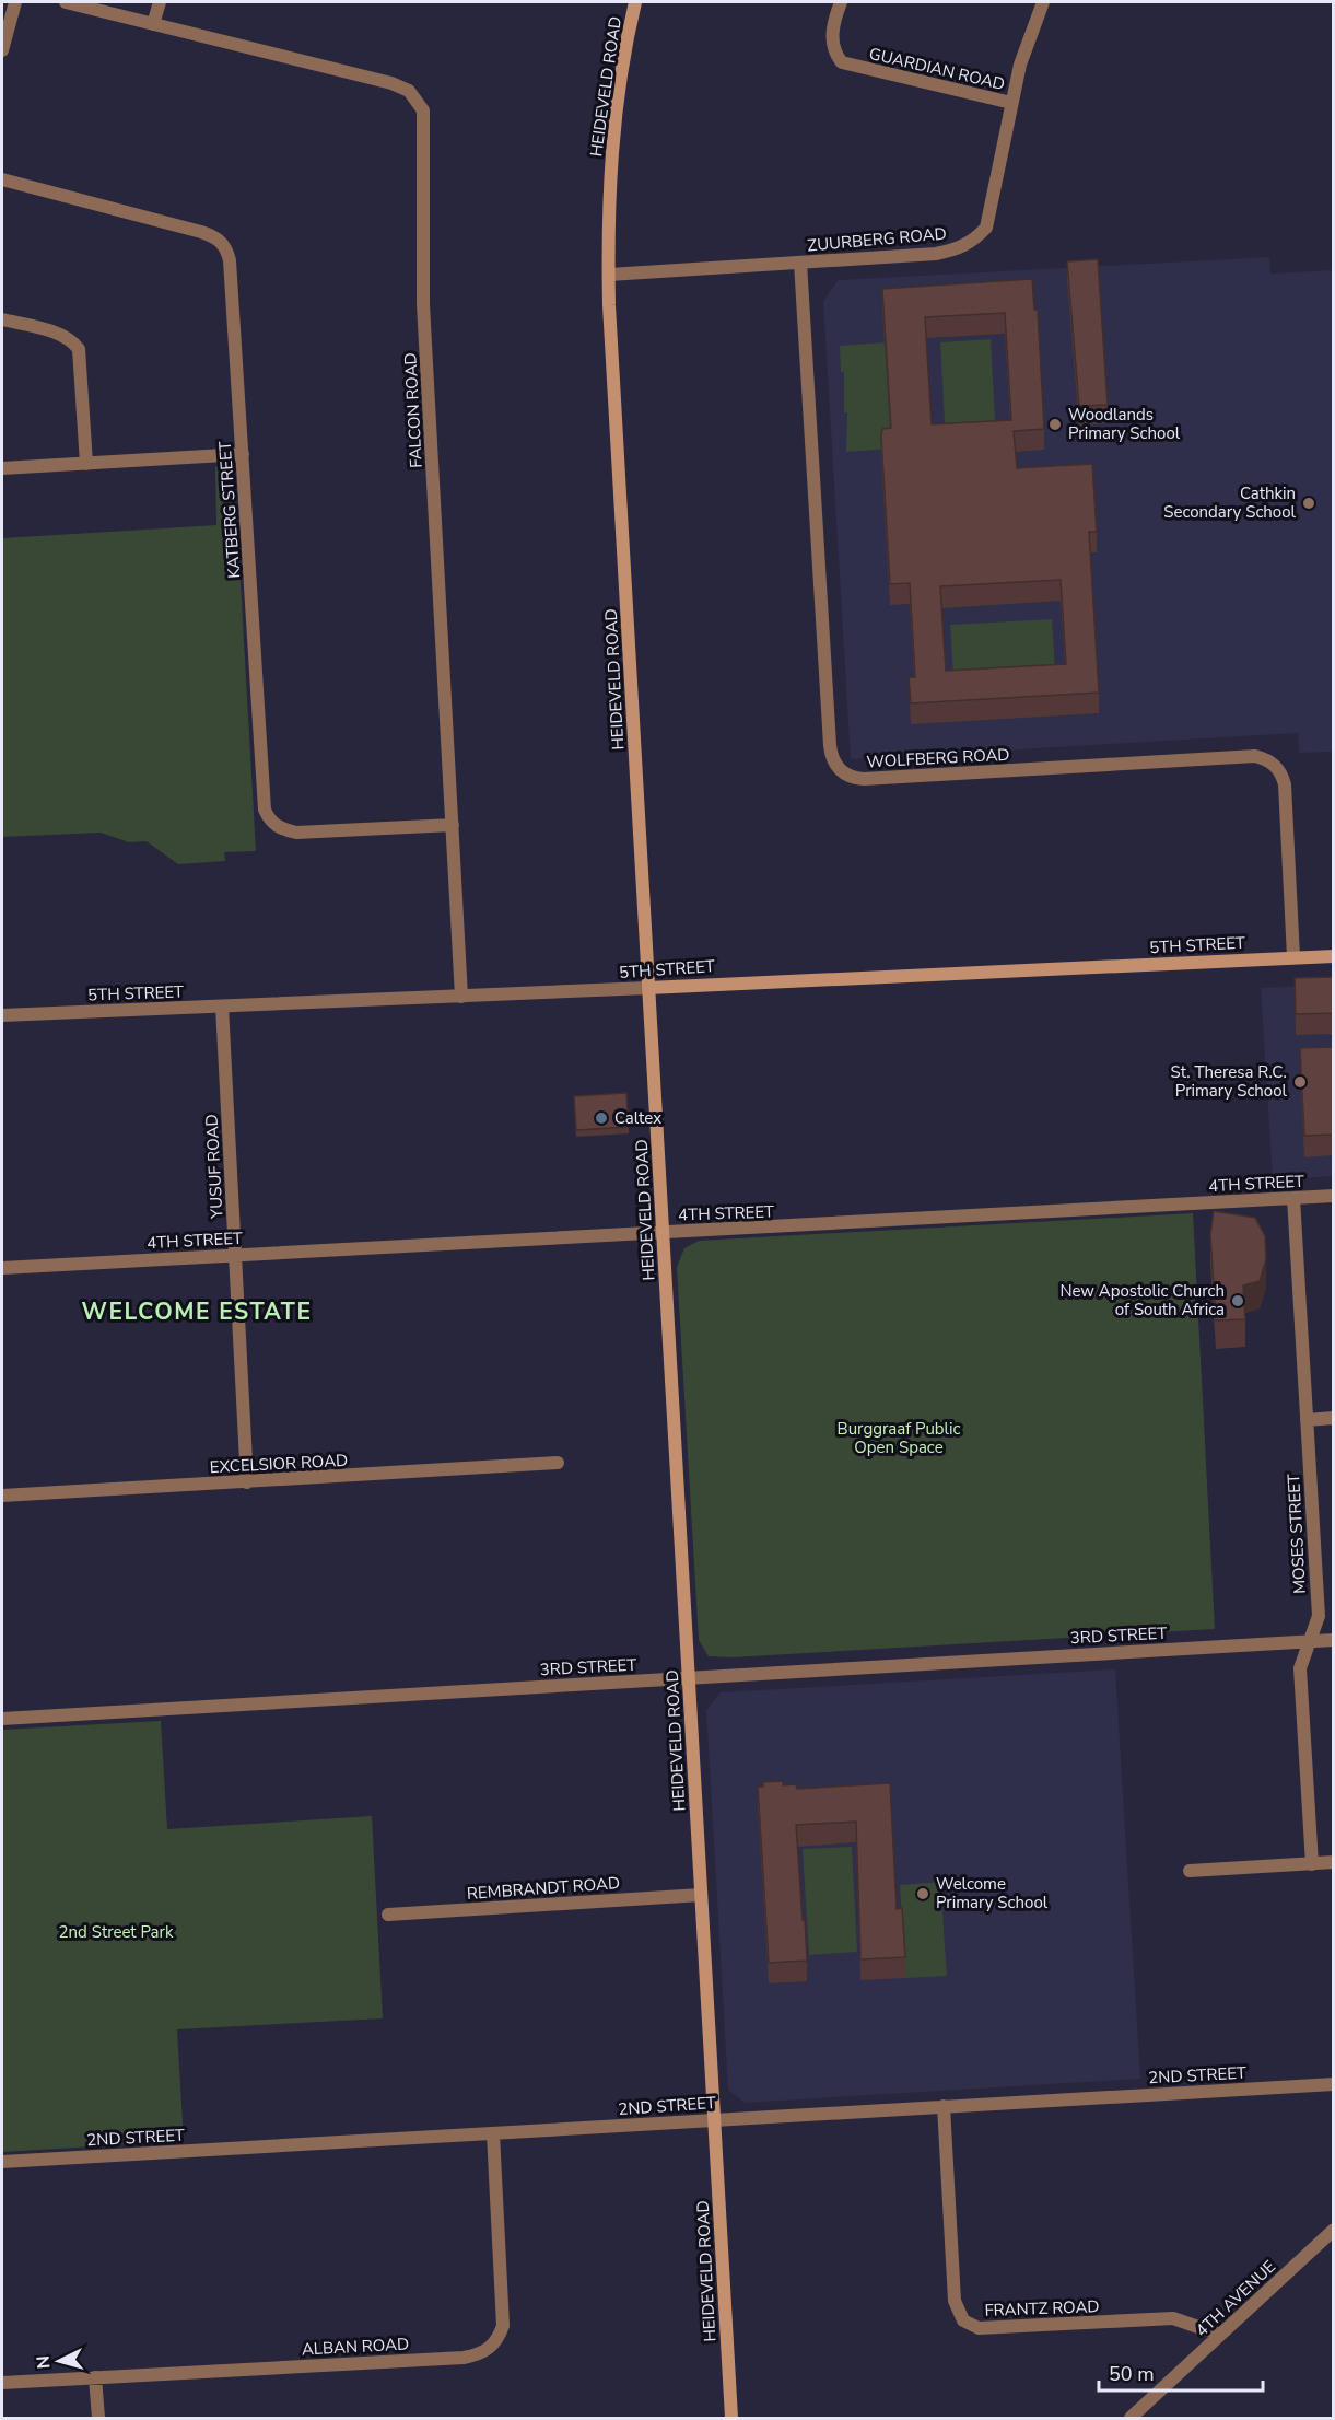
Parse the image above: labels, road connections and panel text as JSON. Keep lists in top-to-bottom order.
{
  "streets": {
    "street": [
      "GUARDIAN ROAD",
      "HEIDEVELD ROAD",
      "ZUURBERG ROAD",
      "FALCON ROAD",
      "KATBERG STREET",
      "WOLFBERG ROAD",
      "5TH STREET",
      "YUSUF ROAD",
      "4TH STREET",
      "EXCELSIOR ROAD",
      "MOSES STREET",
      "3RD STREET",
      "REMBRANDT ROAD",
      "2ND STREET",
      "4TH AVENUE",
      "FRANTZ ROAD",
      "ALBAN ROAD"
    ]
  },
  "crossings": [
    ["GUARDIAN ROAD", "ZUURBERG ROAD"],
    ["HEIDEVELD ROAD", "ZUURBERG ROAD"],
    ["HEIDEVELD ROAD", "5TH STREET"],
    ["HEIDEVELD ROAD", "4TH STREET"],
    ["HEIDEVELD ROAD", "3RD STREET"],
    ["HEIDEVELD ROAD", "REMBRANDT ROAD"],
    ["HEIDEVELD ROAD", "2ND STREET"],
    ["ZUURBERG ROAD", "WOLFBERG ROAD"],
    ["FALCON ROAD", "KATBERG STREET"],
    ["FALCON ROAD", "5TH STREET"],
    ["WOLFBERG ROAD", "5TH STREET"],
    ["5TH STREET", "YUSUF ROAD"],
    ["YUSUF ROAD", "4TH STREET"],
    ["YUSUF ROAD", "EXCELSIOR ROAD"],
    ["4TH STREET", "MOSES STREET"],
    ["MOSES STREET", "3RD STREET"],
    ["2ND STREET", "FRANTZ ROAD"],
    ["2ND STREET", "ALBAN ROAD"],
    ["4TH AVENUE", "FRANTZ ROAD"]
  ],
  "districts": ["WELCOME ESTATE"],
  "parks": ["Burggraaf Public Open Space", "2nd Street Park"],
  "places": [
    "Woodlands Primary School",
    "Cathkin Secondary School",
    "St. Theresa R.C. Primary School",
    "Caltex",
    "New Apostolic Church of South Africa",
    "Welcome Primary School"
  ],
  "scale_bar": "50 m",
  "north": "left"
}
